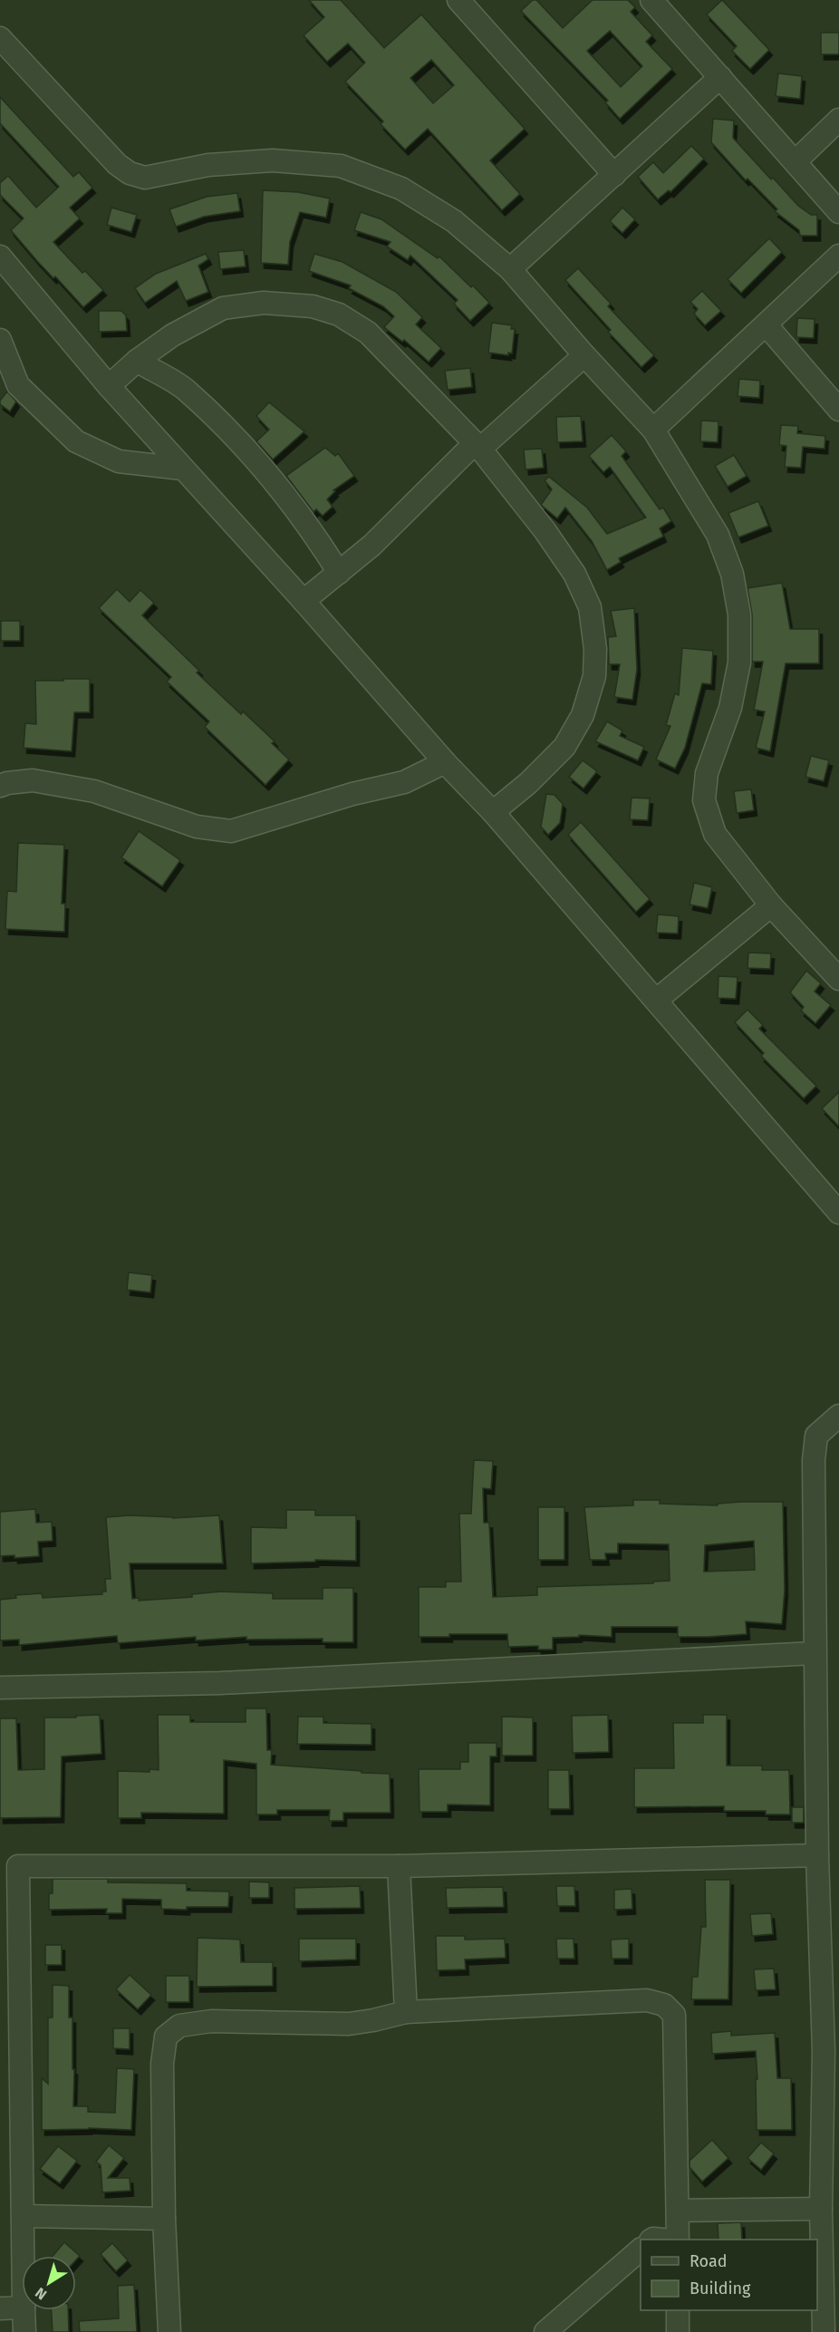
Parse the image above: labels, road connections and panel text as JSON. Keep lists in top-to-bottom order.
{
  "legend": ["Road", "Building"],
  "north": "bottom left"
}
